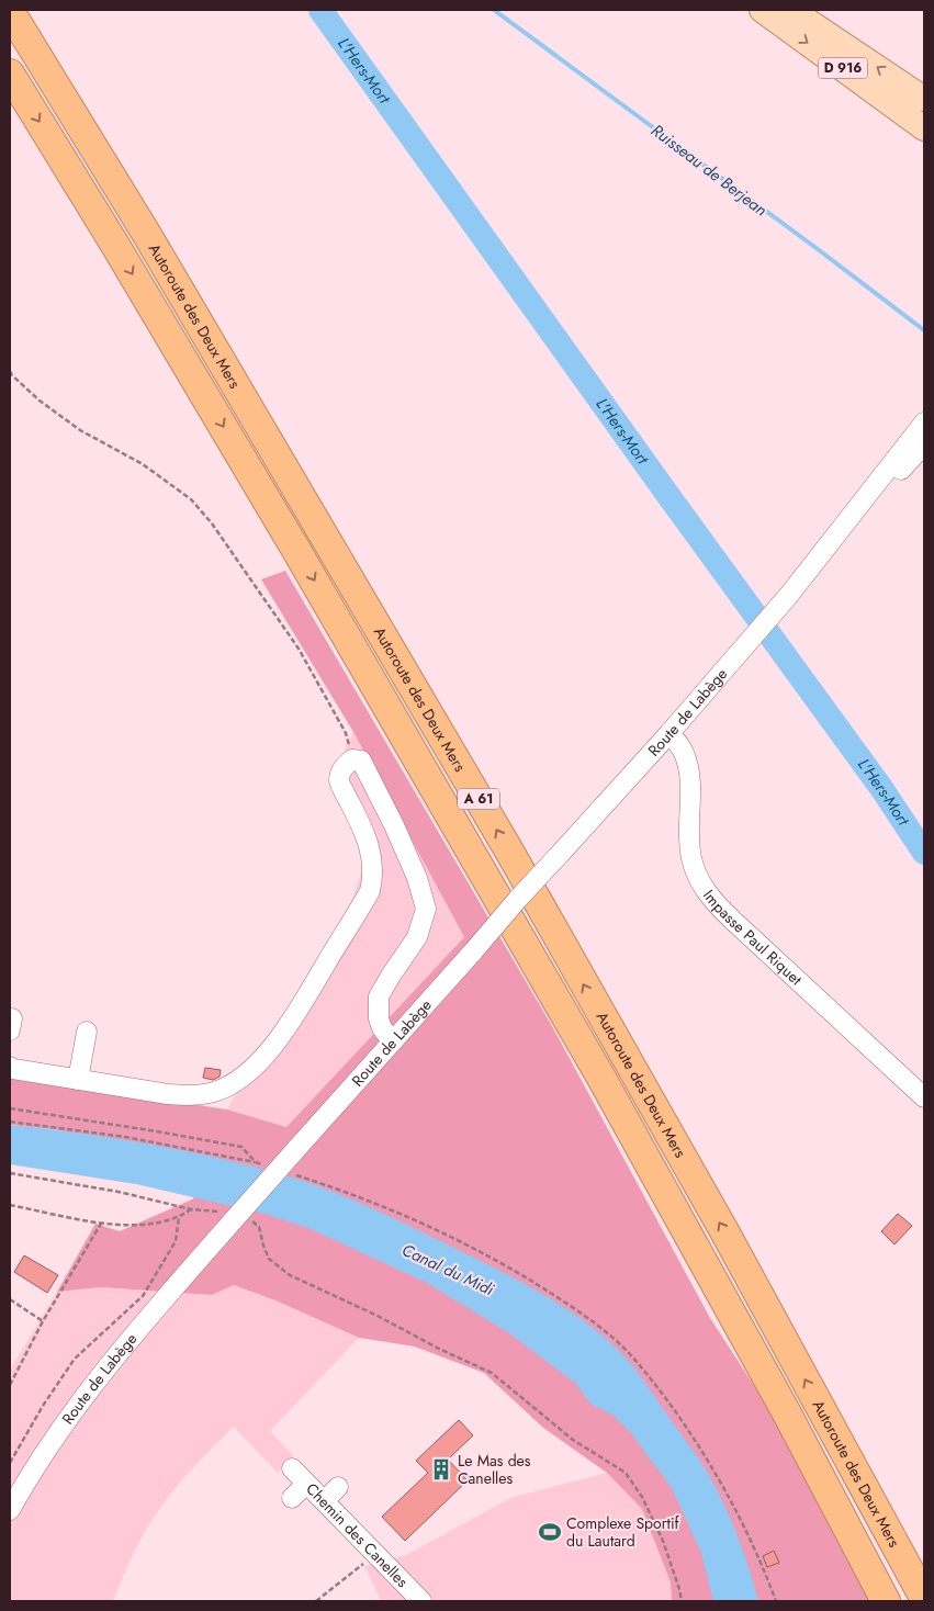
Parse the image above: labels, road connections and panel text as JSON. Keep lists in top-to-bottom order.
{
  "streets": {
    "highway": ["Autoroute des Deux Mers", "A 61"],
    "main road": ["D 916"],
    "street": ["Route de Labège", "Impasse Paul Riquet", "Chemin des Canelles"]
  },
  "crossings": [
    ["Route de Labège", "Impasse Paul Riquet"]
  ],
  "water": ["L'Hers-Mort", "Ruisseau de Berjean", "Canal du Midi"],
  "places": {
    "building": ["Le Mas des Canelles"],
    "sports": ["Complexe Sportif du Lautard"]
  }
}
